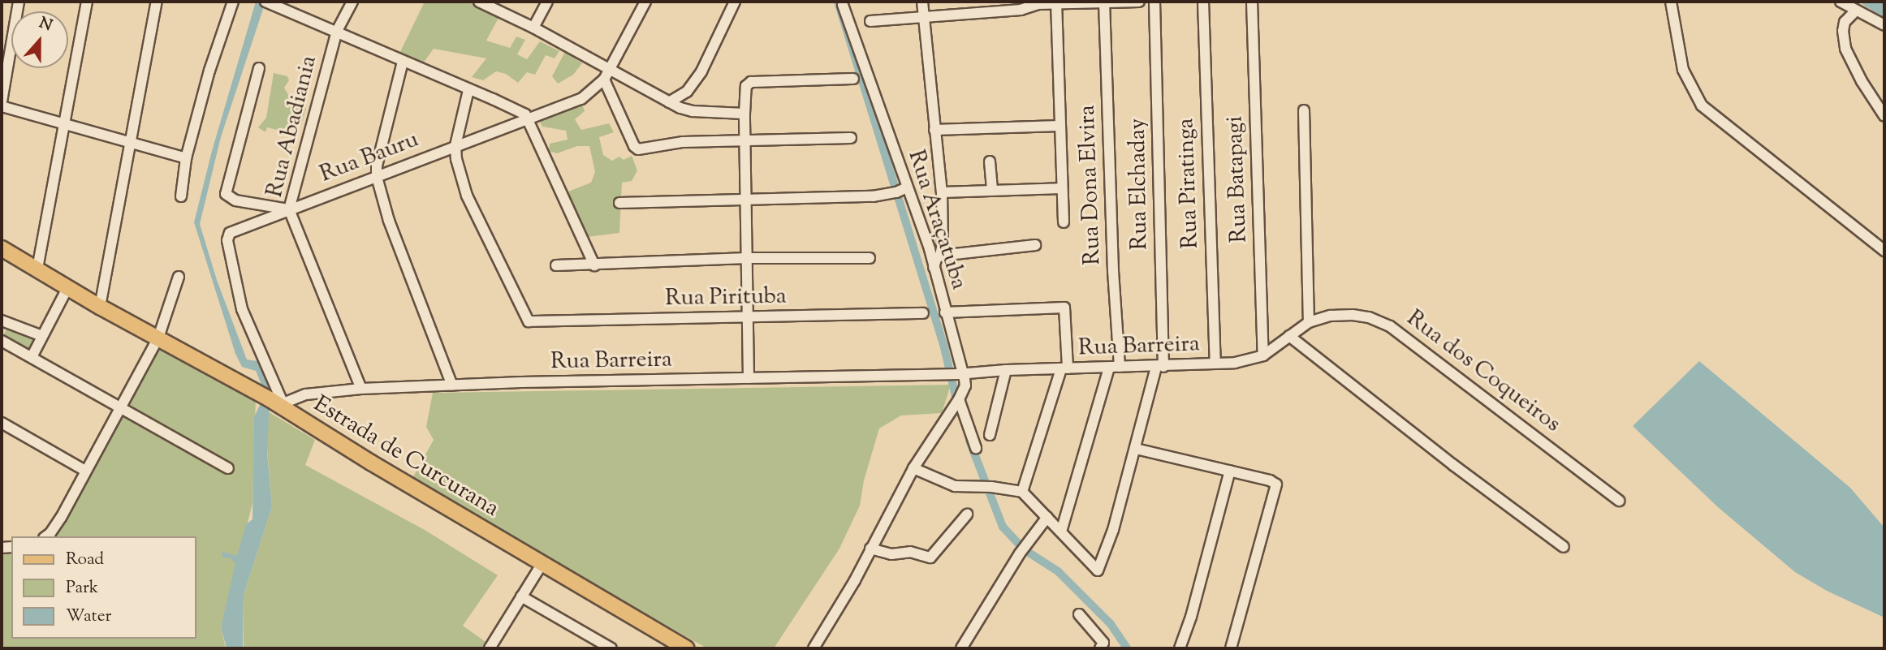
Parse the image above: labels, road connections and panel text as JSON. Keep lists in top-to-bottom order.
{
  "streets": {
    "main road": ["Estrada de Curcurana"],
    "street": [
      "Rua Abadiania",
      "Rua Bauru",
      "Rua Batapagi",
      "Rua Piratinga",
      "Rua Elchaday",
      "Rua Dona Elvira",
      "Rua Araçatuba",
      "Rua Pirituba",
      "Rua Barreira",
      "Rua dos Coqueiros"
    ]
  },
  "crossings": [
    ["Rua Abadiania", "Rua Bauru"],
    ["Rua Abadiania", "Rua Barreira"],
    ["Rua Bauru", "Rua Pirituba"],
    ["Rua Bauru", "Rua Barreira"],
    ["Rua Bauru", "Estrada de Curcurana"],
    ["Rua Batapagi", "Rua Barreira"],
    ["Rua Piratinga", "Rua Barreira"],
    ["Rua Elchaday", "Rua Barreira"],
    ["Rua Dona Elvira", "Rua Barreira"],
    ["Rua Araçatuba", "Rua Barreira"],
    ["Rua Barreira", "Rua dos Coqueiros"],
    ["Rua Barreira", "Estrada de Curcurana"]
  ],
  "legend": ["Road", "Park", "Water"],
  "north": "top"
}
